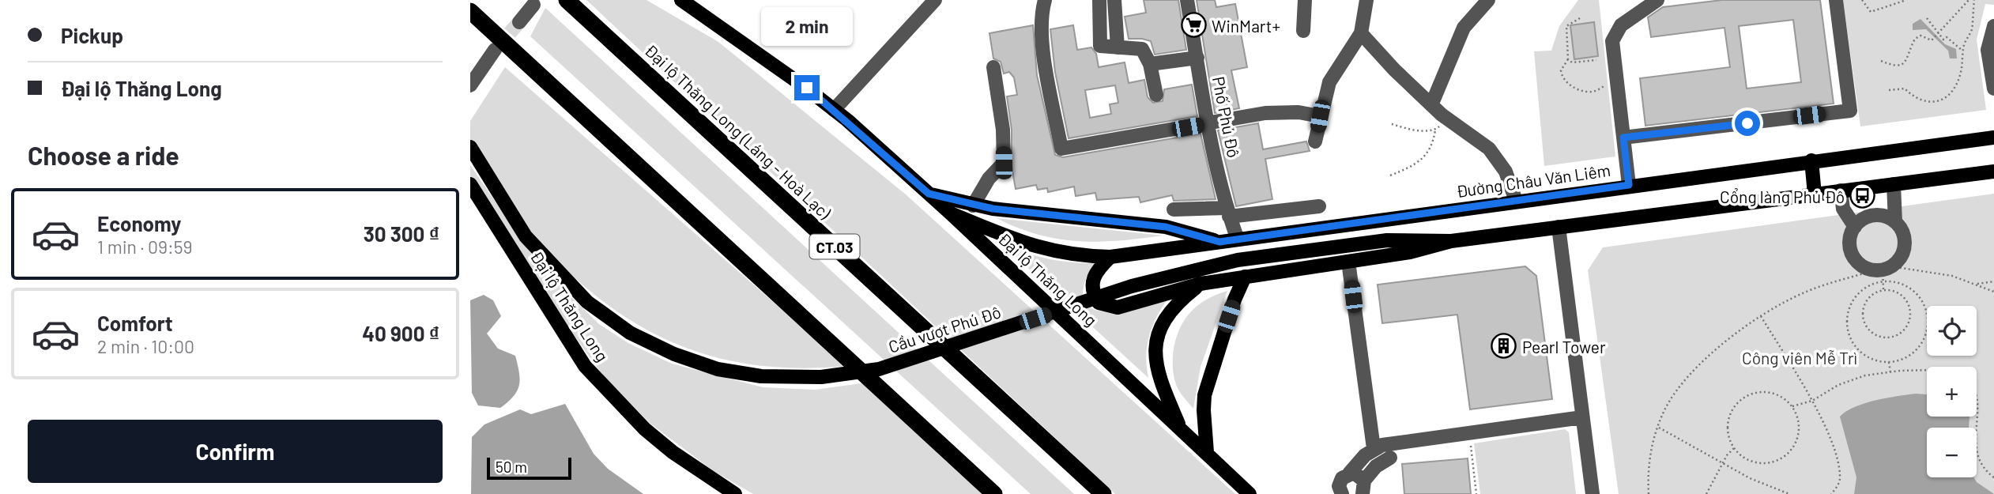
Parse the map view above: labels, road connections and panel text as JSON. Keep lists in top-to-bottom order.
{
  "streets": {
    "highway": ["Đại lộ Thăng Long (Láng - Hoà Lạc)", "CT.03"],
    "main road": ["Đường Châu Văn Liêm", "Đại lộ Thăng Long", "Cầu vượt Phú Đô"],
    "street": ["Phố Phú Đô"]
  },
  "crossings": [
    ["Phố Phú Đô", "Đường Châu Văn Liêm"],
    ["Đường Châu Văn Liêm", "Đại lộ Thăng Long"]
  ],
  "parks": ["Công viên Mễ Trì"],
  "places": {
    "supermarket": ["WinMart+"],
    "bus stop": ["Cổng làng Phú Đô"],
    "building": ["Pearl Tower"]
  },
  "scale_bar": "50 m",
  "page": {
    "banner": ["Pickup", "Đại lộ Thăng Long"],
    "bubble": "2 min",
    "heading": "Choose a ride",
    "list": [
      {
        "name": "Economy",
        "note": "1 min · 09:59",
        "value": "30 300 ₫"
      },
      {
        "name": "Comfort",
        "note": "2 min · 10:00",
        "value": "40 900 ₫"
      }
    ],
    "map_buttons": ["+", "−"],
    "buttons": "Confirm",
    "scale": "50 m"
  }
}
